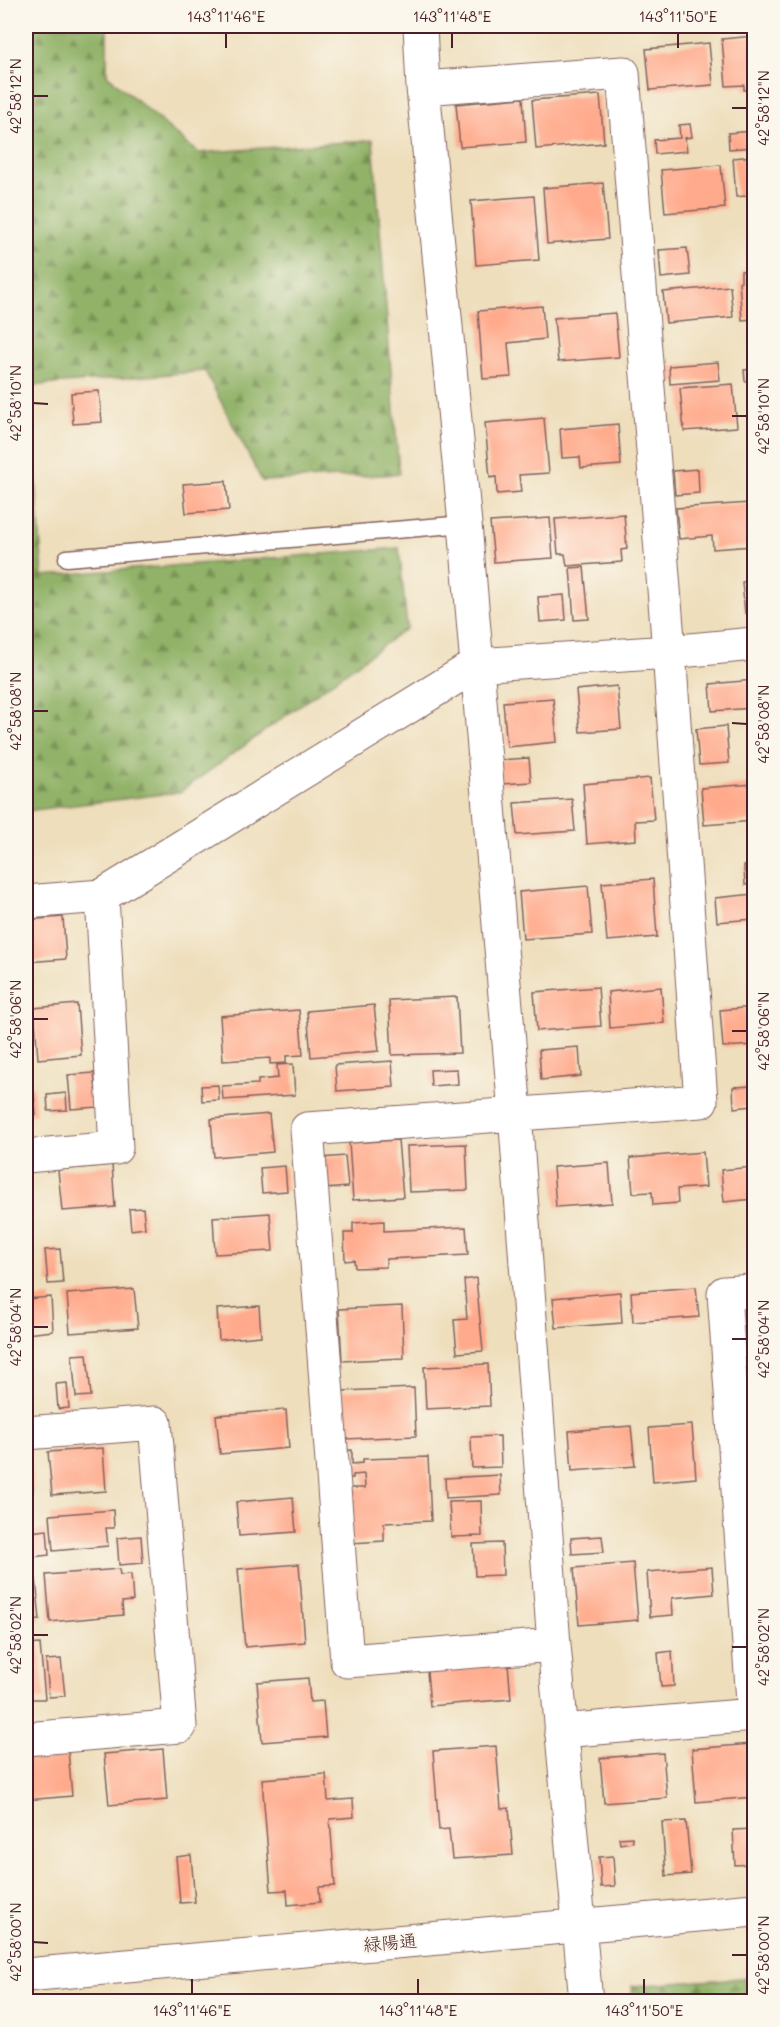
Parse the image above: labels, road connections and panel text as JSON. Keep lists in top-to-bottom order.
{
  "streets": {
    "street": ["緑陽通"]
  },
  "coordinates": [
    "143°11'46\"E",
    "143°11'48\"E",
    "143°11'50\"E",
    "42°58'12\"N",
    "42°58'10\"N",
    "42°58'08\"N",
    "42°58'06\"N",
    "42°58'04\"N",
    "42°58'02\"N",
    "42°58'00\"N"
  ]
}
